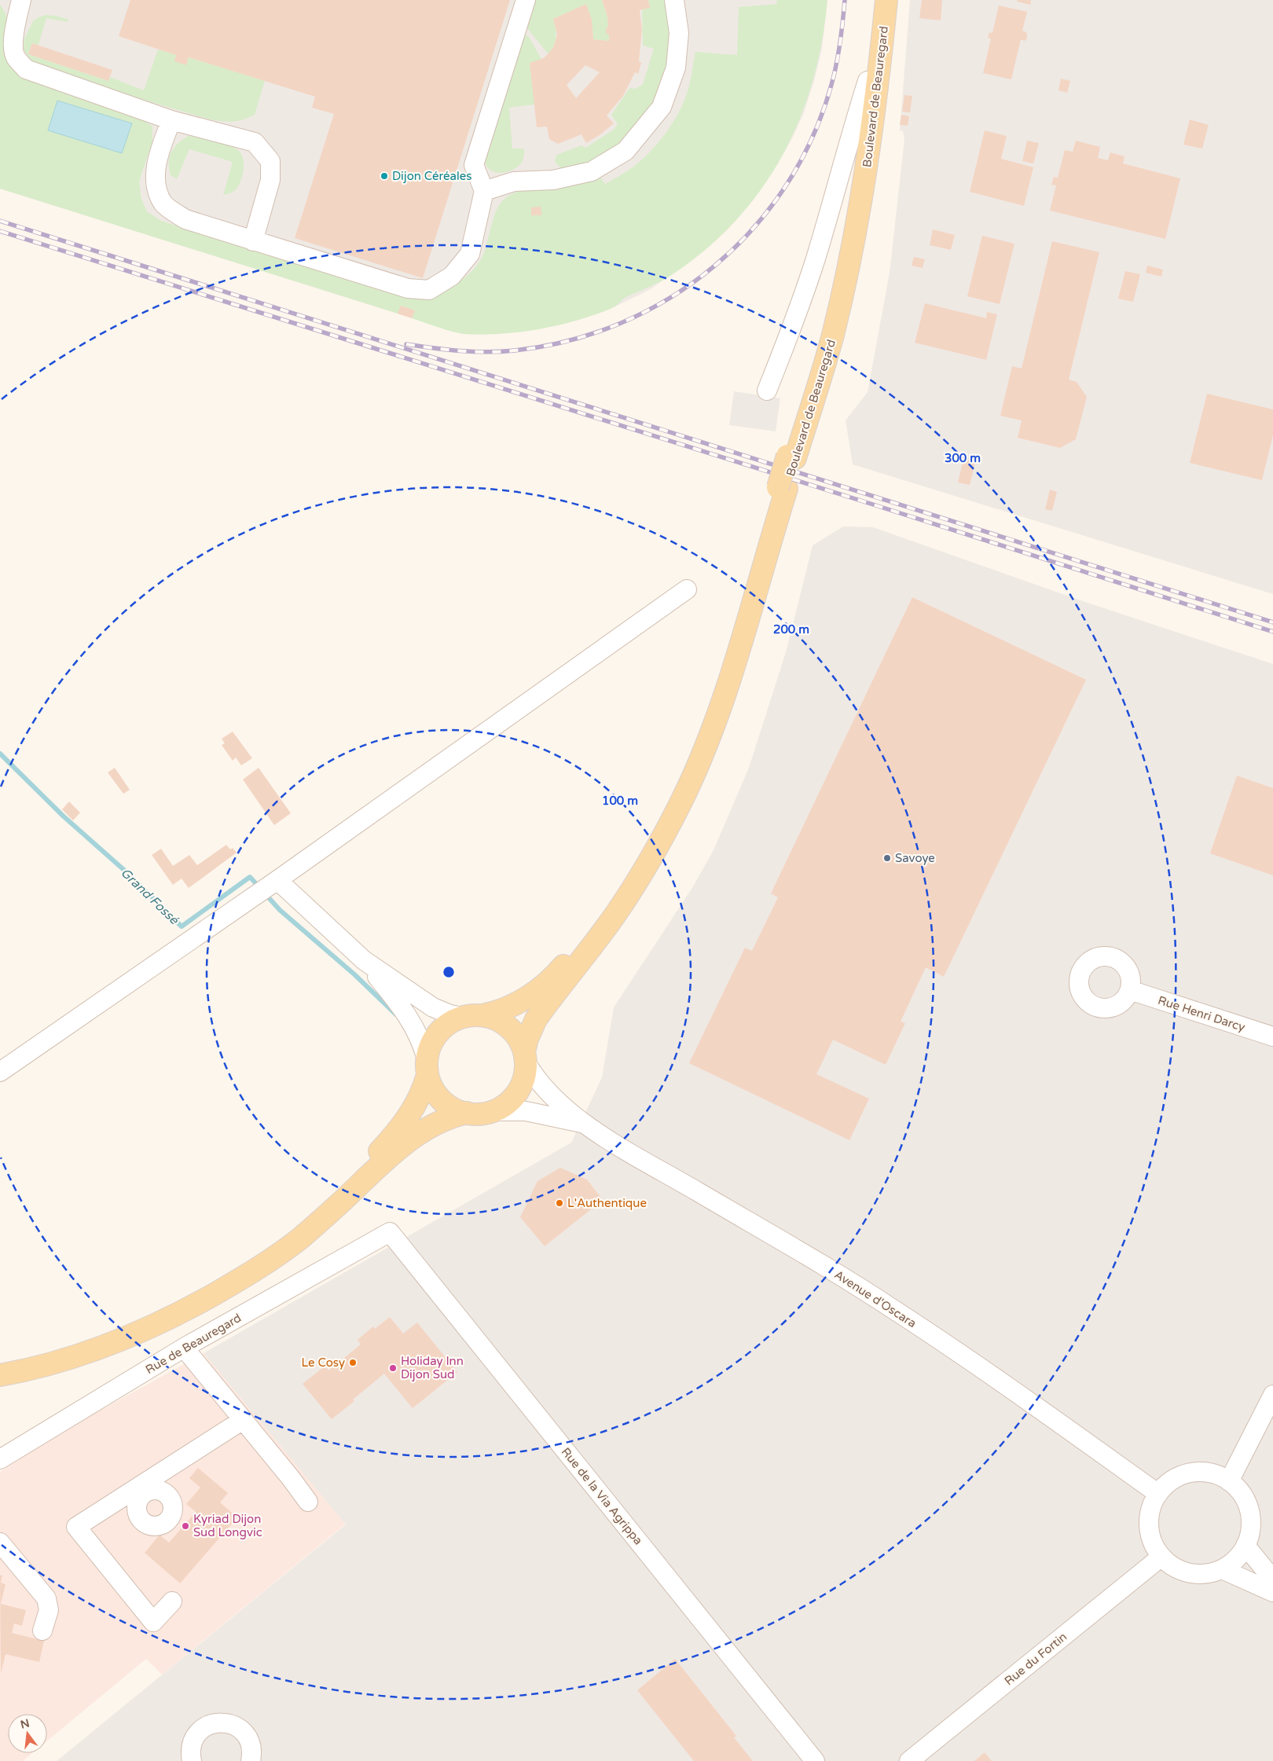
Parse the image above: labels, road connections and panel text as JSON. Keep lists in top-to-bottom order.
{
  "streets": {
    "main road": ["Boulevard de Beauregard"],
    "street": [
      "Rue Henri Darcy",
      "Avenue d'Oscara",
      "Rue de Beauregard",
      "Rue de la Via Agrippa",
      "Rue du Fortin"
    ]
  },
  "crossings": [
    ["Avenue d'Oscara", "Rue du Fortin"],
    ["Rue de Beauregard", "Rue de la Via Agrippa"]
  ],
  "water": ["Grand Fossé"],
  "places": [
    "Dijon Céréales",
    "Savoye",
    "L'Authentique",
    "Le Cosy",
    "Holiday Inn Dijon Sud",
    "Kyriad Dijon Sud Longvic"
  ],
  "north": "top",
  "rings": ["300 m", "200 m", "100 m"]
}
